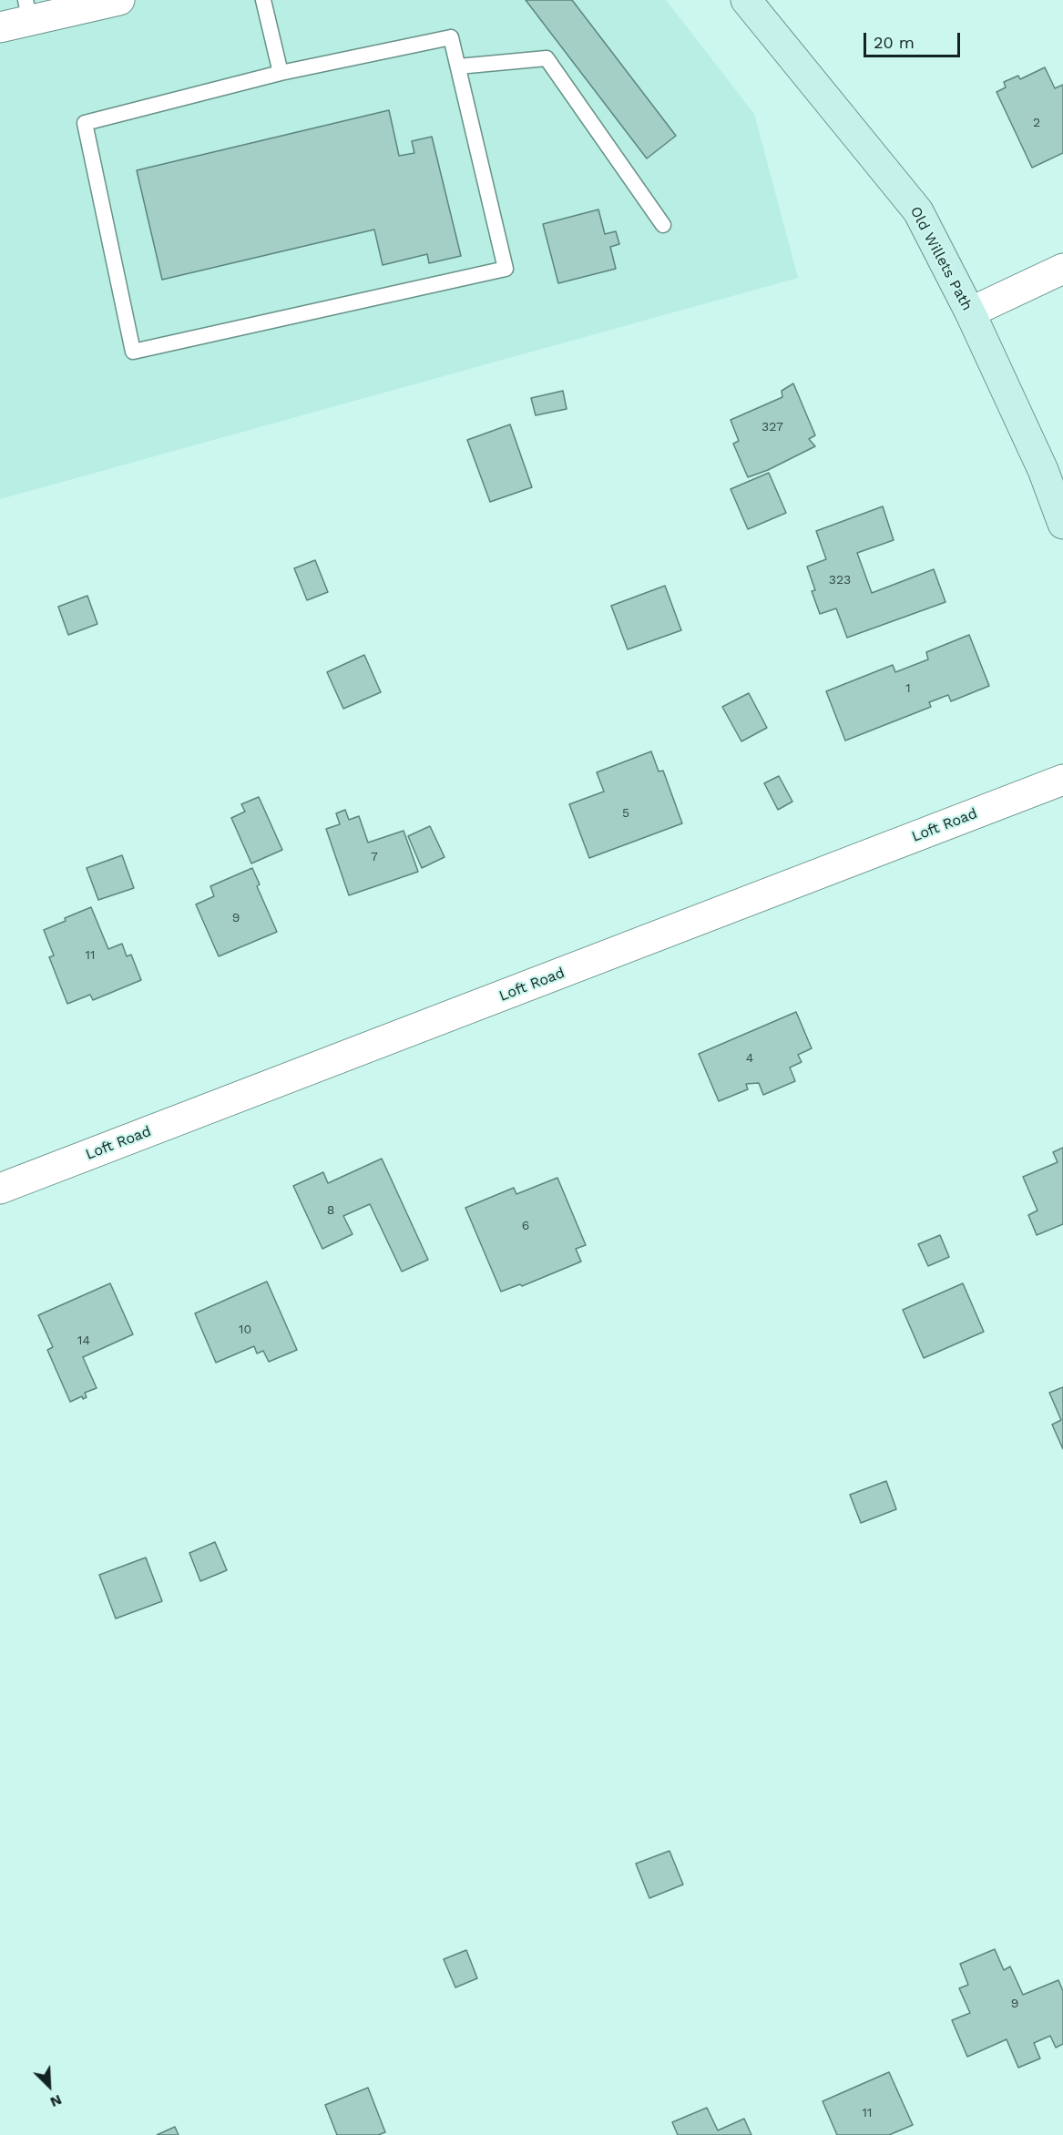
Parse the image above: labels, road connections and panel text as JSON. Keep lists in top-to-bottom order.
{
  "streets": {
    "main road": ["Old Willets Path"],
    "street": ["Loft Road"]
  },
  "house_numbers": [
    "2",
    "327",
    "323",
    "1",
    "5",
    "7",
    "9",
    "11",
    "4",
    "8",
    "6",
    "10",
    "14",
    "9",
    "11"
  ],
  "scale_bar": "20 m",
  "north": "bottom right"
}
